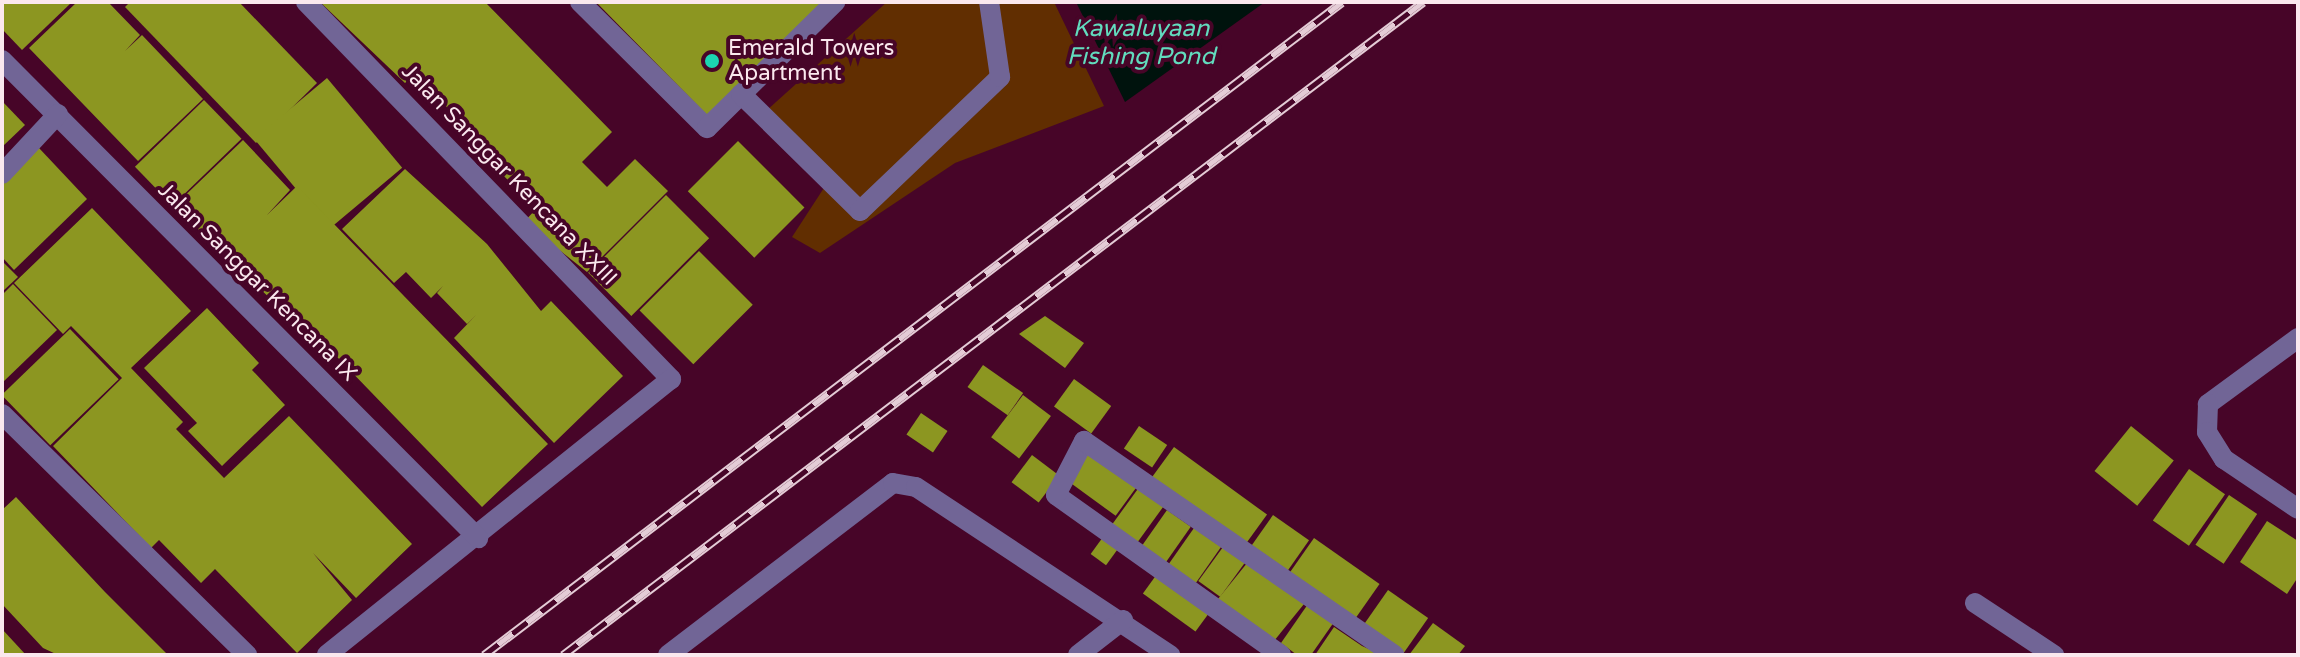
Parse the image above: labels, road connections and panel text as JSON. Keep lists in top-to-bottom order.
{
  "streets": {
    "street": ["Jalan Sanggar Kencana XXIII", "Jalan Sanggar Kencana IX"]
  },
  "crossings": [
    ["Jalan Sanggar Kencana XXIII", "Jalan Sanggar Kencana IX"]
  ],
  "water": ["Kawaluyaan Fishing Pond"],
  "places": ["Emerald Towers Apartment"]
}
